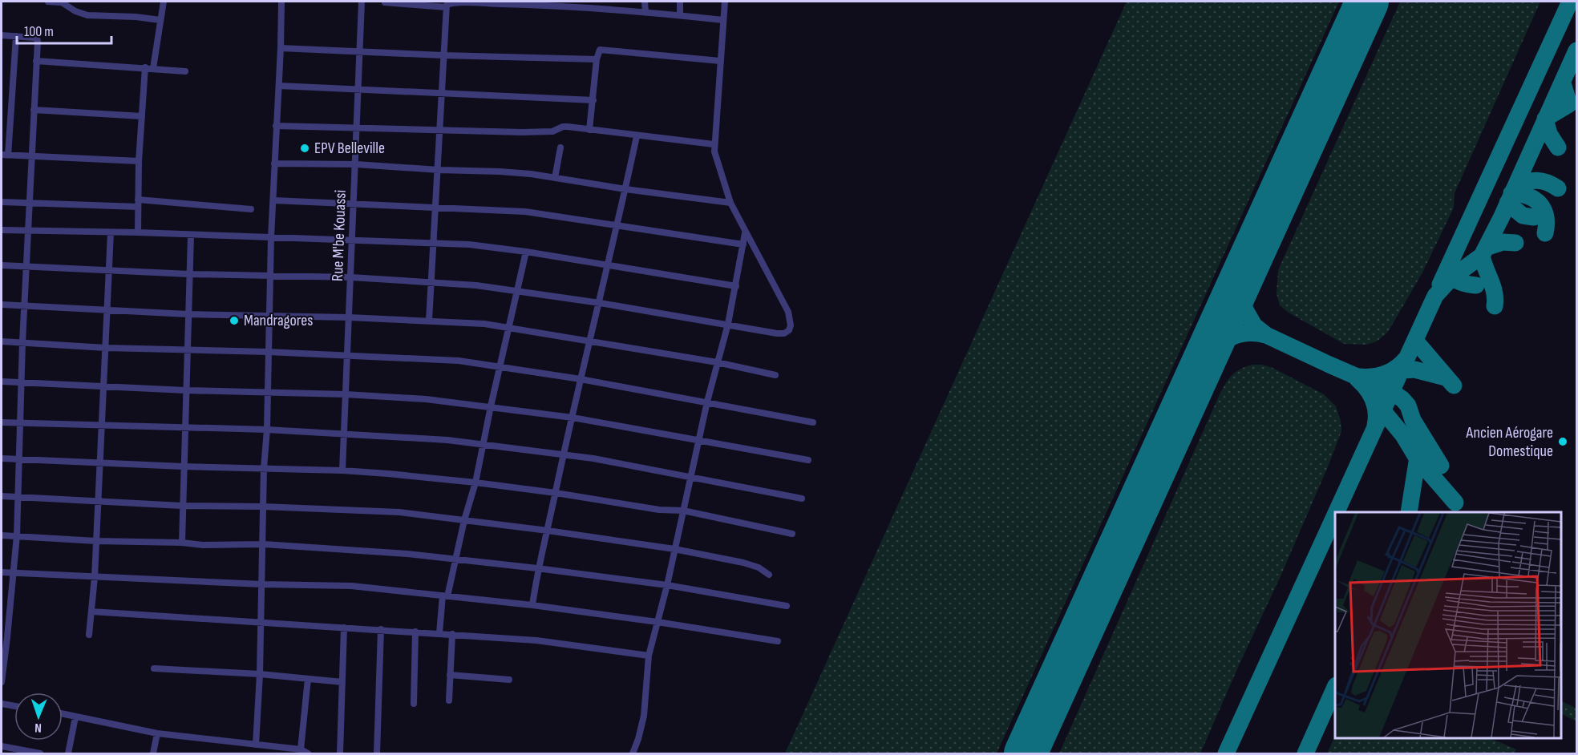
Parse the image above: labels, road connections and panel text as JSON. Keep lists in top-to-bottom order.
{
  "streets": {
    "street": ["Rue M'be Kouassi"]
  },
  "places": ["EPV Belleville", "Mandragores", "Ancien Aérogare Domestique"],
  "scale_bar": "100 m",
  "north": "bottom"
}
